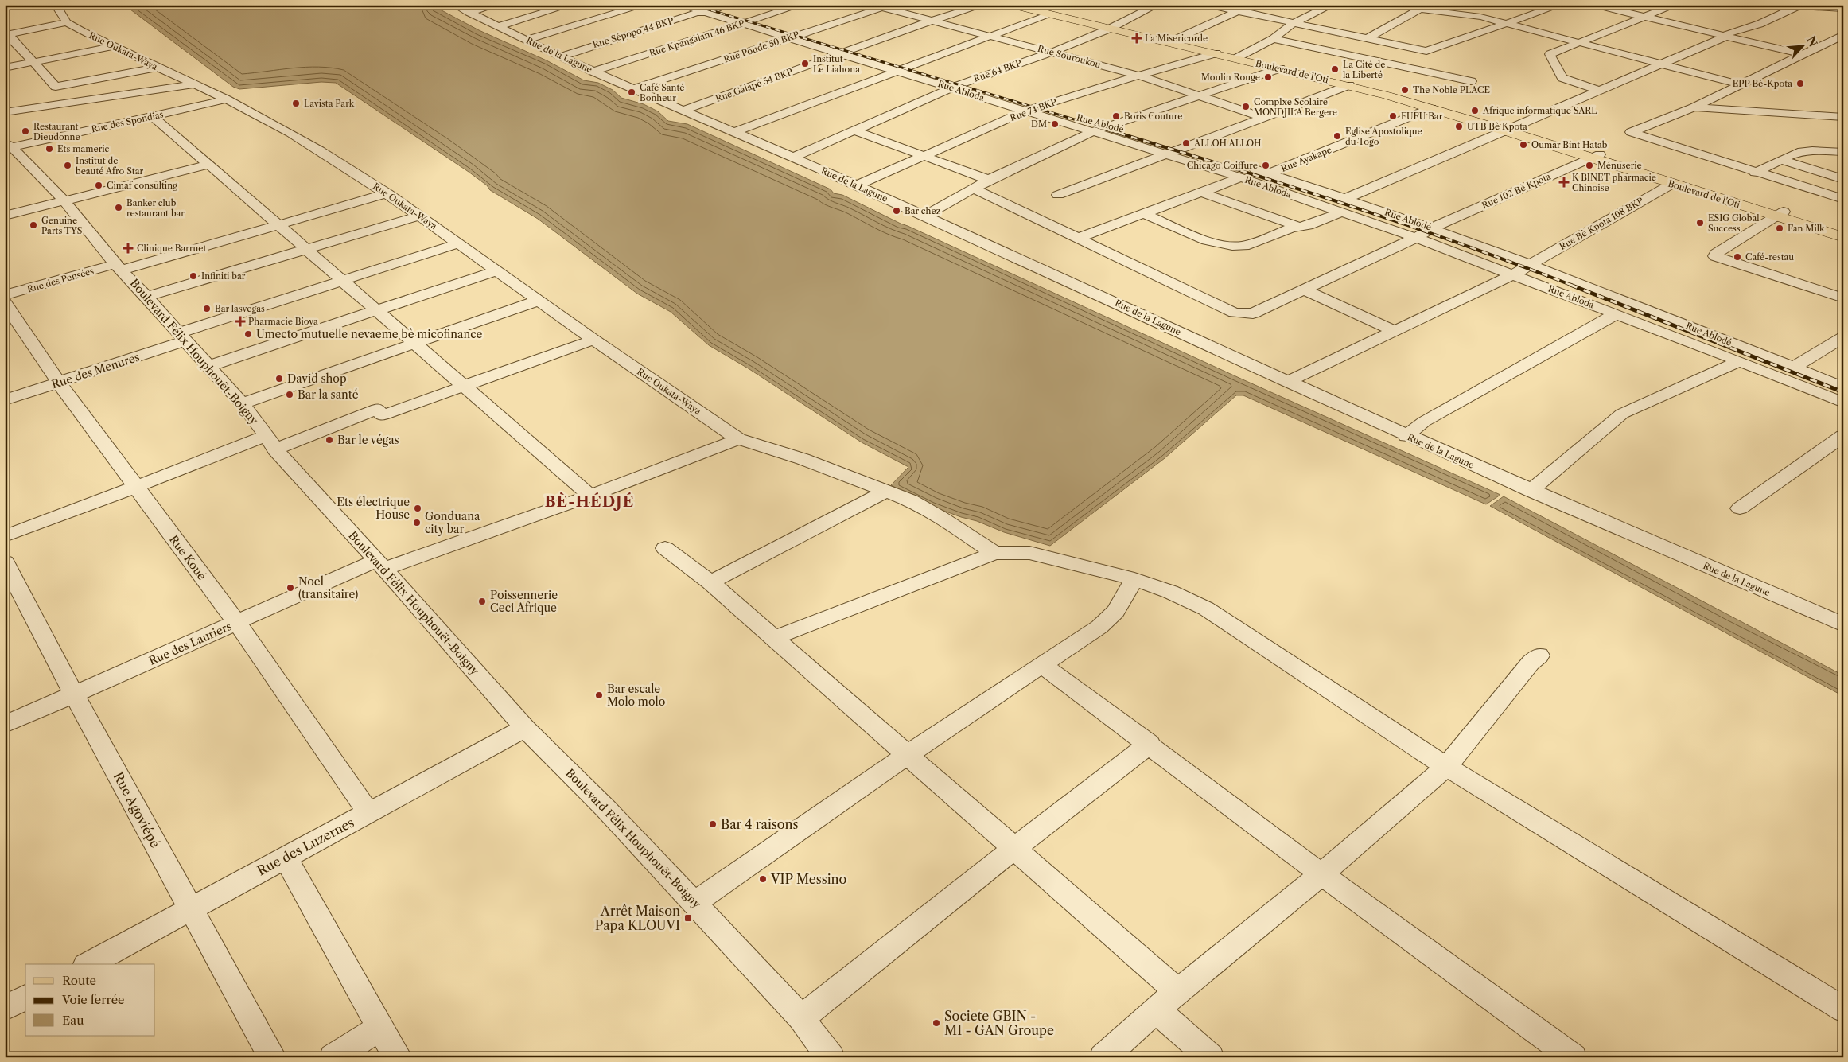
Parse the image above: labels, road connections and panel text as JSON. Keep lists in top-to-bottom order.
{
  "streets": {
    "main road": ["Boulevard de l'Oti"],
    "street": [
      "Rue Sépopo 44 BKP",
      "Rue Kpangalam 46 BKP",
      "Rue Poude 50 BKP",
      "Rue Oukata-Waya",
      "Rue de la Lagune",
      "Rue Souroukou",
      "Rue 64 BKP",
      "Rue Galapé 54 BKP",
      "Rue Abloda",
      "Rue 74 BKP",
      "Rue des Spondias",
      "Rue Ablodé",
      "Rue Ayakape",
      "Rue 102 Bè Kpota",
      "Rue Bè Kpota 108 BKP",
      "Rue des Pensées",
      "Boulevard Félix Houphouët-Boigny",
      "Rue des Menures",
      "Rue Koué",
      "Rue des Lauriers",
      "Rue Agoviépé",
      "Rue des Luzernes"
    ]
  },
  "crossings": [
    ["Rue Sépopo 44 BKP", "Rue de la Lagune"],
    ["Rue Sépopo 44 BKP", "Rue Abloda"],
    ["Rue Kpangalam 46 BKP", "Rue de la Lagune"],
    ["Rue Kpangalam 46 BKP", "Rue Abloda"],
    ["Rue Poude 50 BKP", "Rue de la Lagune"],
    ["Rue Poude 50 BKP", "Rue Souroukou"],
    ["Rue Poude 50 BKP", "Rue Abloda"],
    ["Rue Oukata-Waya", "Rue des Spondias"],
    ["Rue Oukata-Waya", "Rue des Pensées"],
    ["Rue Oukata-Waya", "Rue des Menures"],
    ["Rue Oukata-Waya", "Rue des Lauriers"],
    ["Rue de la Lagune", "Rue 64 BKP"],
    ["Rue de la Lagune", "Rue Galapé 54 BKP"],
    ["Rue de la Lagune", "Rue 74 BKP"],
    ["Rue de la Lagune", "Rue Bè Kpota 108 BKP"],
    ["Rue Souroukou", "Rue 64 BKP"],
    ["Rue Souroukou", "Rue Galapé 54 BKP"],
    ["Rue Souroukou", "Rue 74 BKP"],
    ["Rue 64 BKP", "Boulevard de l'Oti"],
    ["Rue 64 BKP", "Rue Abloda"],
    ["Rue 64 BKP", "Rue Ablodé"],
    ["Boulevard de l'Oti", "Rue 74 BKP"],
    ["Boulevard de l'Oti", "Rue Ayakape"],
    ["Boulevard de l'Oti", "Rue 102 Bè Kpota"],
    ["Boulevard de l'Oti", "Rue Bè Kpota 108 BKP"],
    ["Rue Galapé 54 BKP", "Rue Abloda"],
    ["Rue Abloda", "Rue 74 BKP"],
    ["Rue Abloda", "Rue Ablodé"],
    ["Rue Abloda", "Rue 102 Bè Kpota"],
    ["Rue Abloda", "Rue Bè Kpota 108 BKP"],
    ["Rue 74 BKP", "Rue Ablodé"],
    ["Rue des Spondias", "Boulevard Félix Houphouët-Boigny"],
    ["Rue Ablodé", "Rue Ayakape"],
    ["Rue Ablodé", "Rue 102 Bè Kpota"],
    ["Rue Ablodé", "Rue Bè Kpota 108 BKP"],
    ["Rue des Pensées", "Boulevard Félix Houphouët-Boigny"],
    ["Boulevard Félix Houphouët-Boigny", "Rue des Menures"],
    ["Boulevard Félix Houphouët-Boigny", "Rue des Lauriers"],
    ["Boulevard Félix Houphouët-Boigny", "Rue des Luzernes"],
    ["Rue des Menures", "Rue Koué"],
    ["Rue Koué", "Rue des Lauriers"],
    ["Rue Koué", "Rue des Luzernes"],
    ["Rue des Lauriers", "Rue Agoviépé"],
    ["Rue Agoviépé", "Rue des Luzernes"]
  ],
  "districts": ["BÈ-HÉDJÉ"],
  "places": {
    "health": [
      "La Misericorde",
      "K BINET pharmacie Chinoise",
      "Clinique Barruet",
      "Pharmacie Biova"
    ],
    "other": [
      "Institut Le Liahona",
      "La Cité de la Liberté",
      "Moulin Rouge",
      "EPP Bè-Kpota",
      "The Noble PLACE",
      "Café Santé Bonheur",
      "Lavista Park",
      "Complxe Scolaire MONDJILA Bergere",
      "Afrique informatique SARL",
      "Boris Couture",
      "FUFU Bar",
      "DM",
      "UTB Bè Kpota",
      "Restaurant Dieudonne",
      "Eglise Apostolique du Togo",
      "ALLOH ALLOH",
      "Oumar Bint Hatab",
      "Ets mameric",
      "Institut de beauté Afro Star",
      "Chicago Coiffure",
      "Ménuserie",
      "Cimaf consulting",
      "Banker club restaurant bar",
      "Bar chez",
      "ESIG Global Success",
      "Genuine Parts TYS",
      "Fan Milk",
      "Café-restau",
      "Infiniti bar",
      "Bar lasvegas",
      "Umecto mutuelle nevaeme bè micofinance",
      "David shop",
      "Bar la santé",
      "Bar le végas",
      "Ets électrique House",
      "Gonduana city bar",
      "Noel (transitaire)",
      "Poissennerie Ceci Afrique",
      "Bar escale Molo molo",
      "Bar 4 raisons",
      "VIP Messino",
      "Societe GBIN - MI - GAN Groupe"
    ],
    "transit": ["Arrêt Maison Papa KLOUVI"]
  },
  "legend": ["Route", "Voie ferrée", "Eau"],
  "north": "top right"
}
